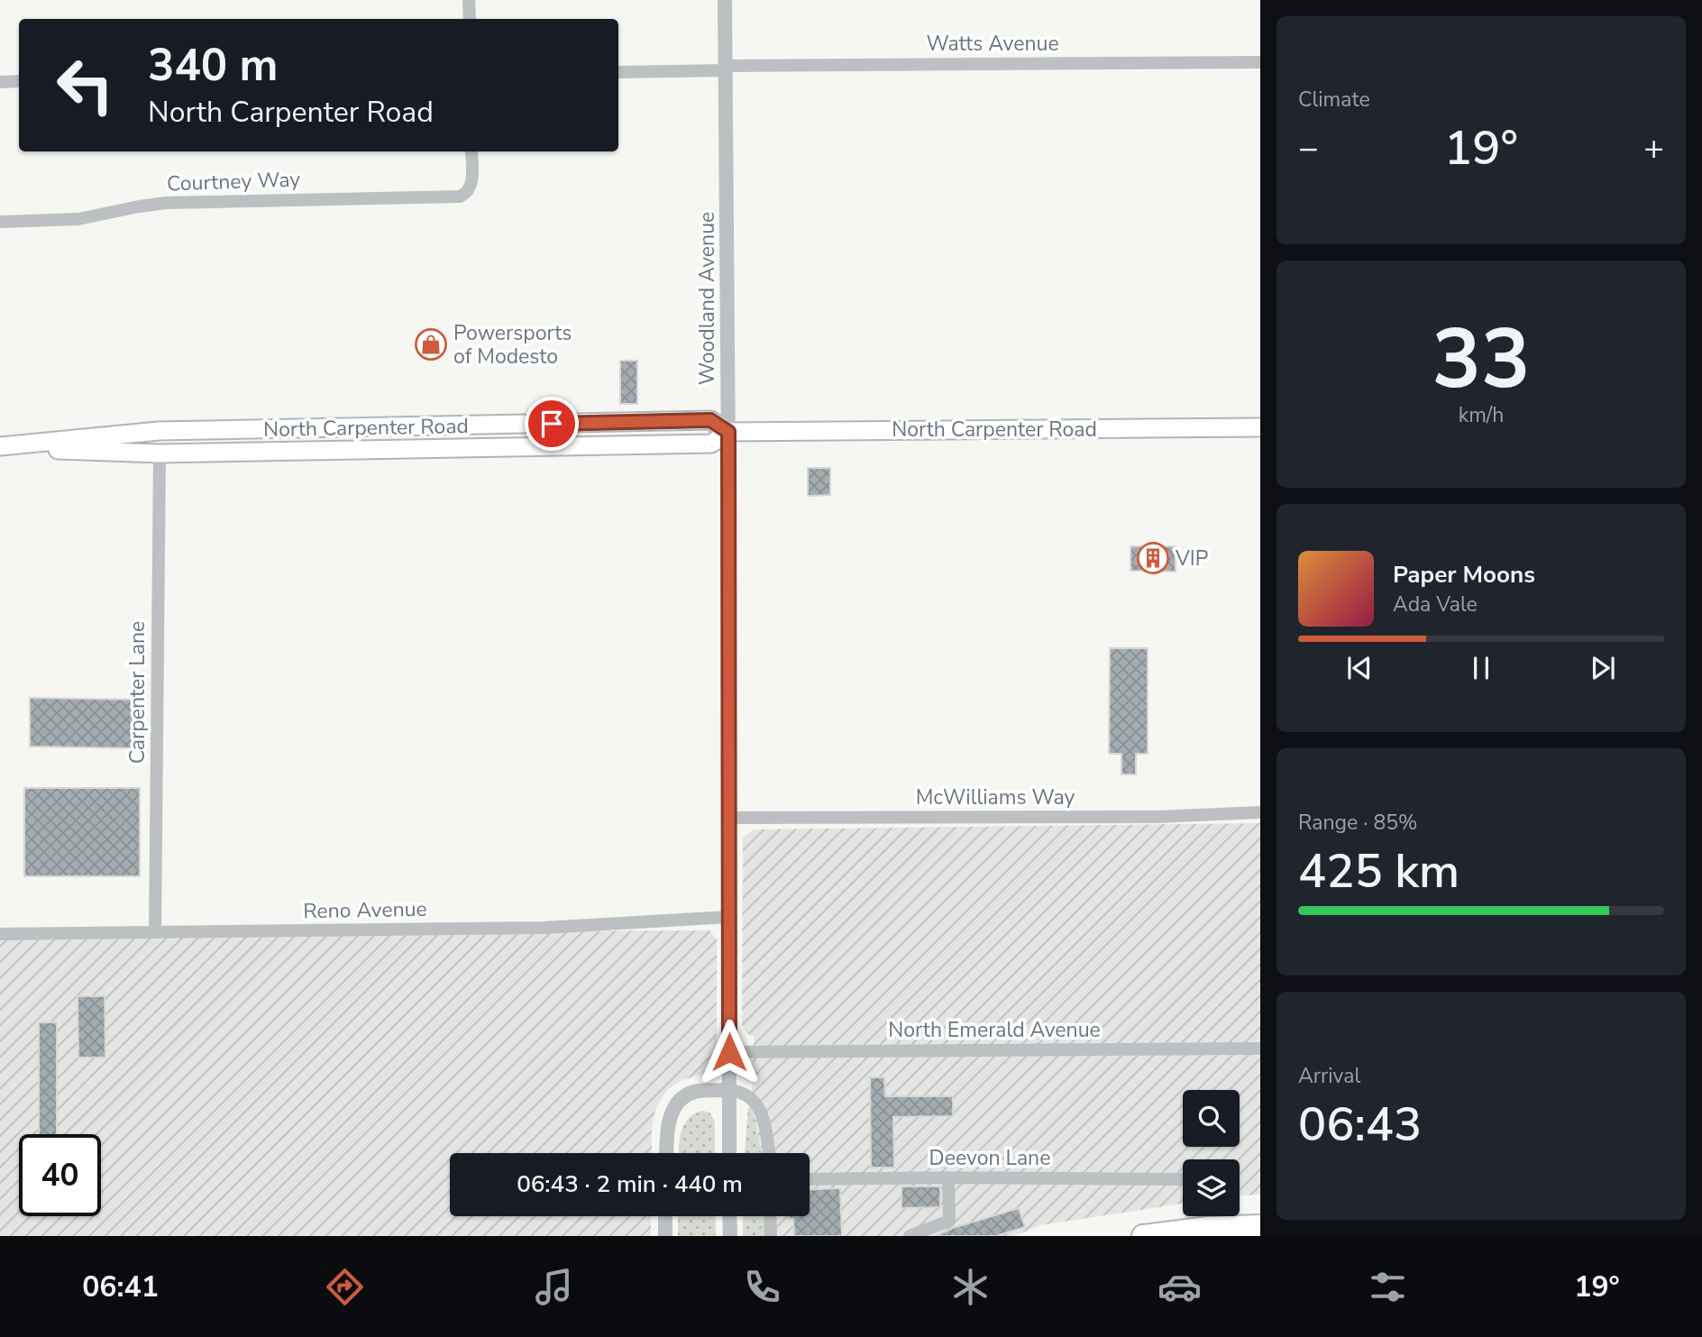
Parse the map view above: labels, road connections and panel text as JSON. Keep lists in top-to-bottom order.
{
  "streets": {
    "main road": ["North Carpenter Road"],
    "street": [
      "Watts Avenue",
      "Courtney Way",
      "Woodland Avenue",
      "Carpenter Lane",
      "McWilliams Way",
      "Reno Avenue",
      "North Emerald Avenue",
      "Deevon Lane"
    ]
  },
  "crossings": [
    ["Watts Avenue", "Woodland Avenue"],
    ["Woodland Avenue", "North Carpenter Road"],
    ["Woodland Avenue", "McWilliams Way"],
    ["Woodland Avenue", "Reno Avenue"],
    ["Woodland Avenue", "North Emerald Avenue"],
    ["North Carpenter Road", "Carpenter Lane"],
    ["Carpenter Lane", "Reno Avenue"]
  ],
  "places": {
    "shop": ["Powersports of Modesto"],
    "building": ["VIP"]
  },
  "page": {
    "tile": [
      "Climate",
      ["33", "km/h"],
      ["Range · 85%", "425 km"],
      ["Arrival", "06:43"]
    ],
    "turn": ["340 m", "North Carpenter Road"],
    "heat": ["−", "19°", "+"],
    "song": ["Paper Moons", "Ada Vale"],
    "limit": "40",
    "trip": "06:43 · 2 min · 440 m",
    "tabs": ["06:41", "19°"]
  }
}
